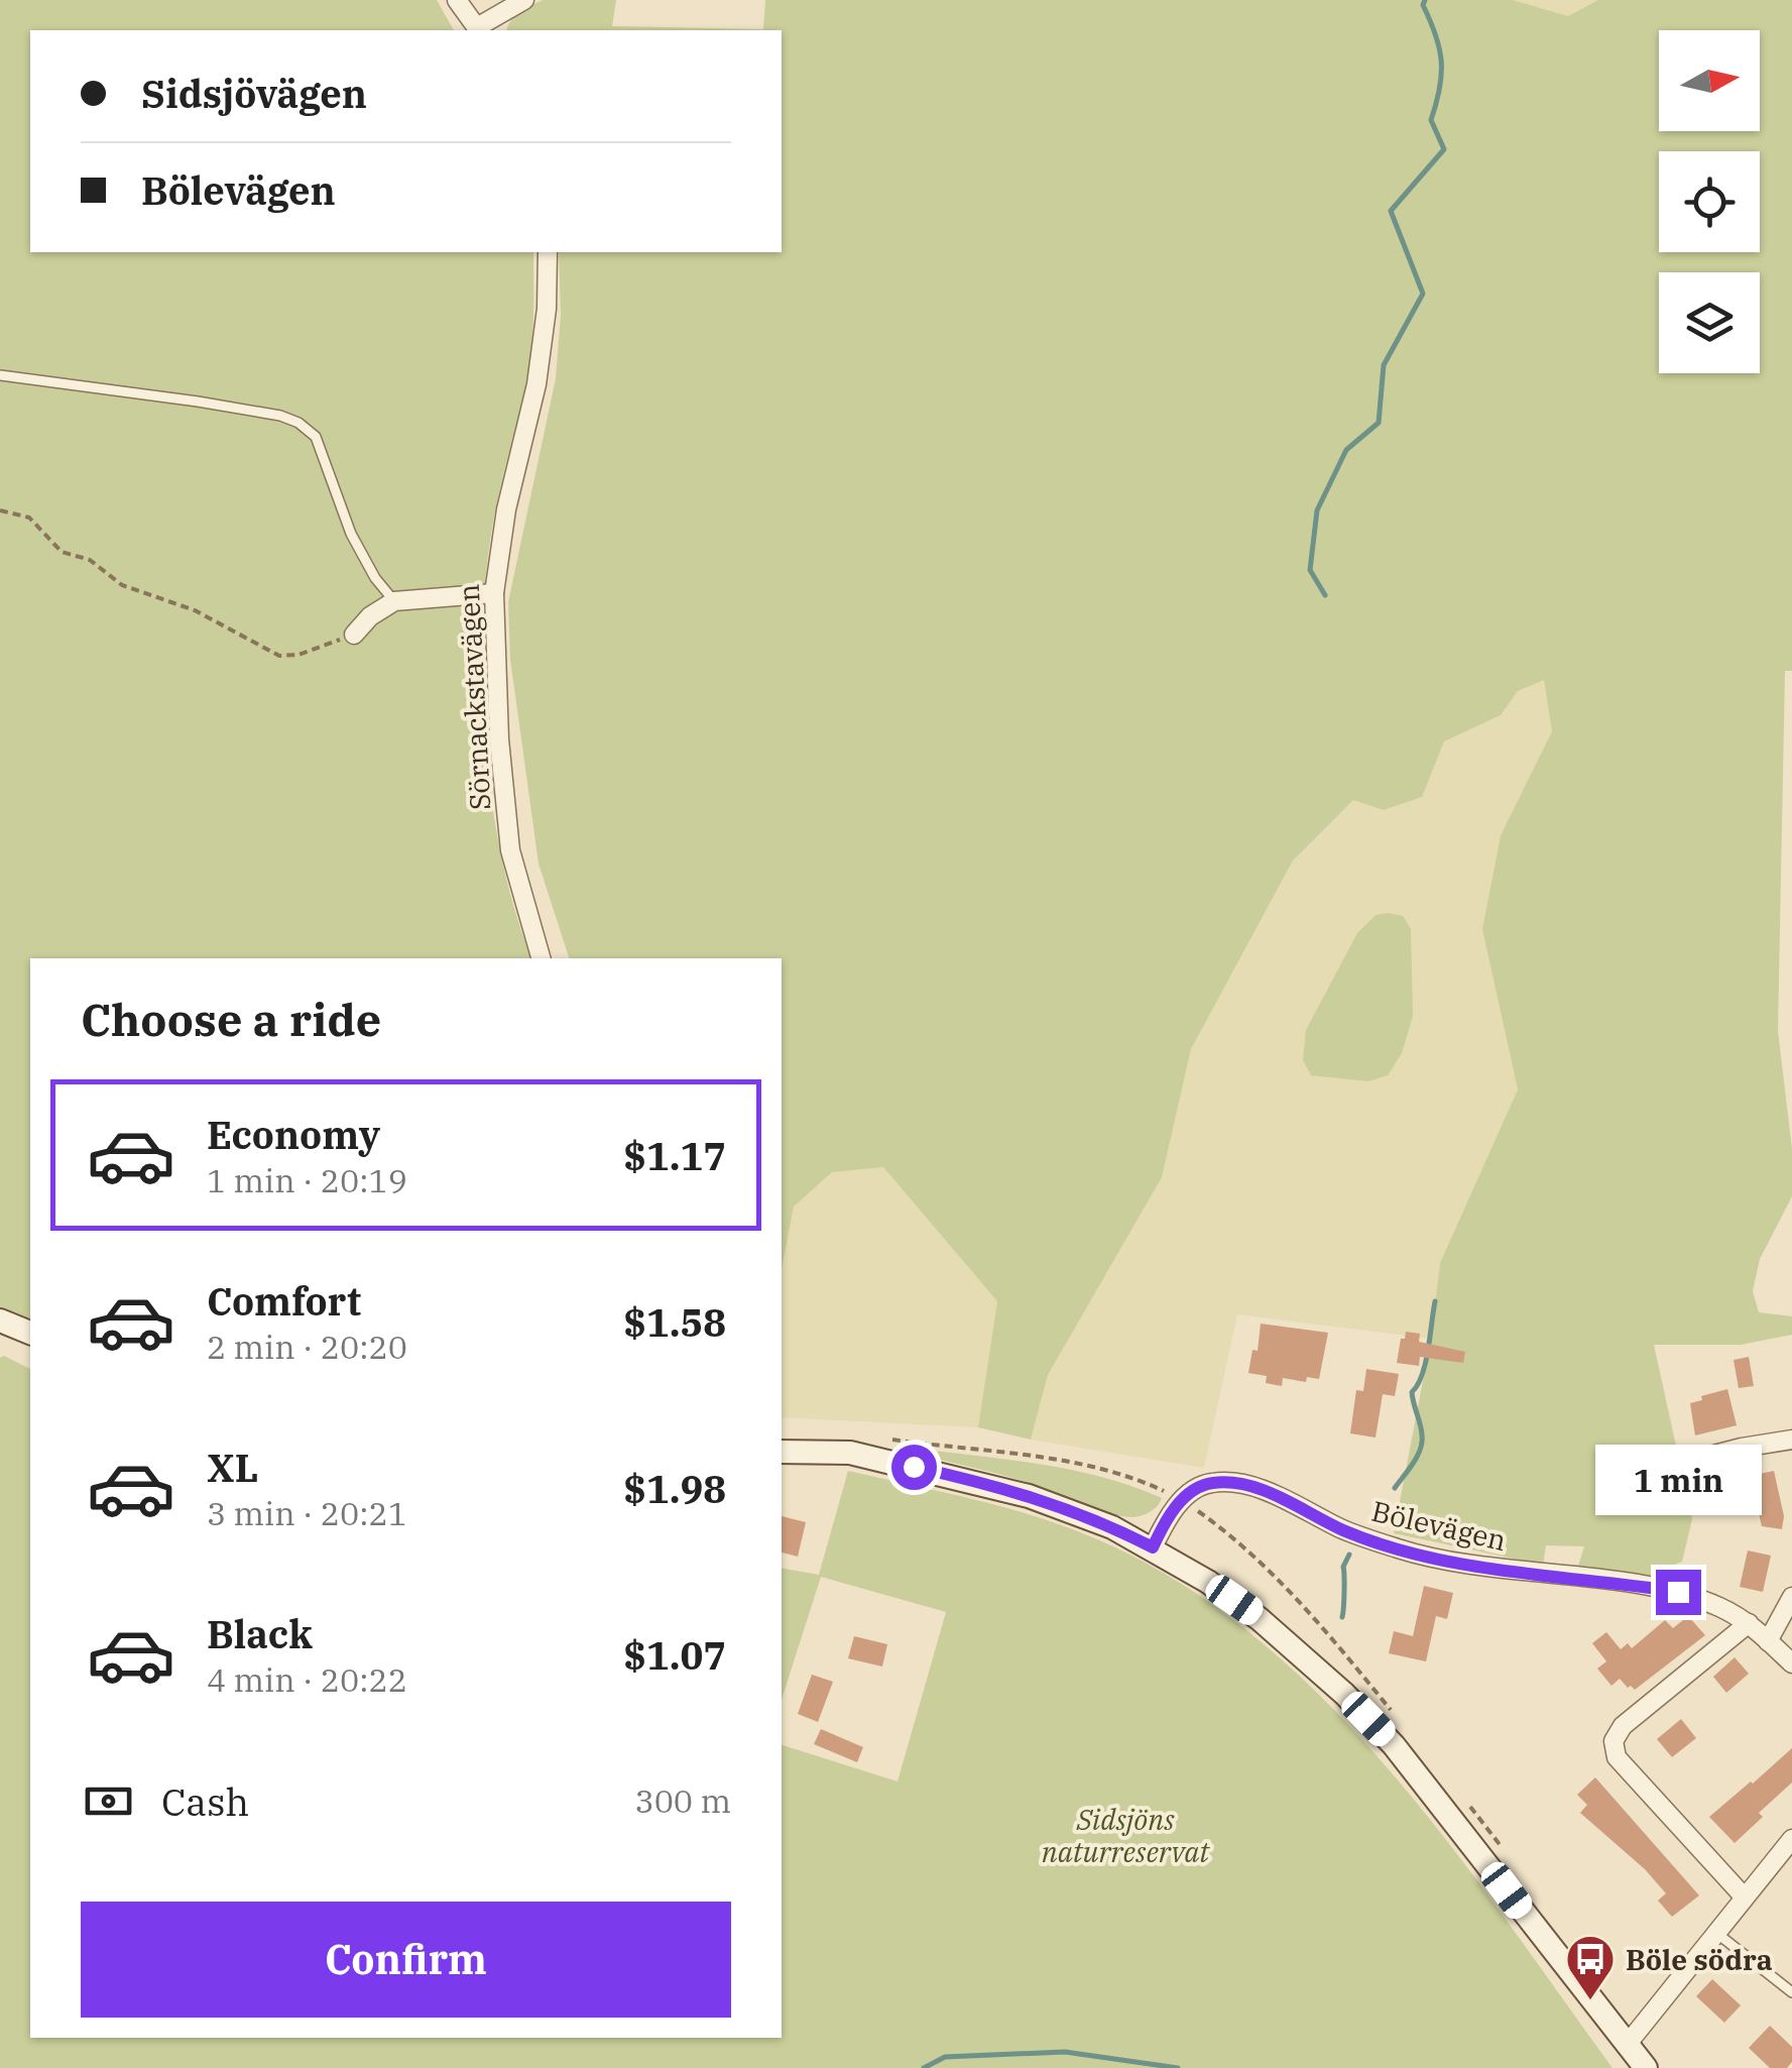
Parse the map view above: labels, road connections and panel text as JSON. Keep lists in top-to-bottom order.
{
  "streets": {
    "street": ["Sörnackstavägen", "Bölevägen"]
  },
  "parks": ["Sidsjöns naturreservat"],
  "places": {
    "bus stop": ["Böle södra"]
  },
  "north": "right",
  "page": {
    "banner": ["Sidsjövägen", "Bölevägen"],
    "heading": "Choose a ride",
    "list": [
      {
        "name": "Economy",
        "note": "1 min · 20:19",
        "value": "$1.17"
      },
      {
        "name": "Comfort",
        "note": "2 min · 20:20",
        "value": "$1.58"
      },
      {
        "name": "XL",
        "note": "3 min · 20:21",
        "value": "$1.98"
      },
      {
        "name": "Black",
        "note": "4 min · 20:22",
        "value": "$1.07"
      }
    ],
    "bubble": "1 min",
    "pay": ["Cash", "300 m"],
    "buttons": "Confirm"
  }
}
